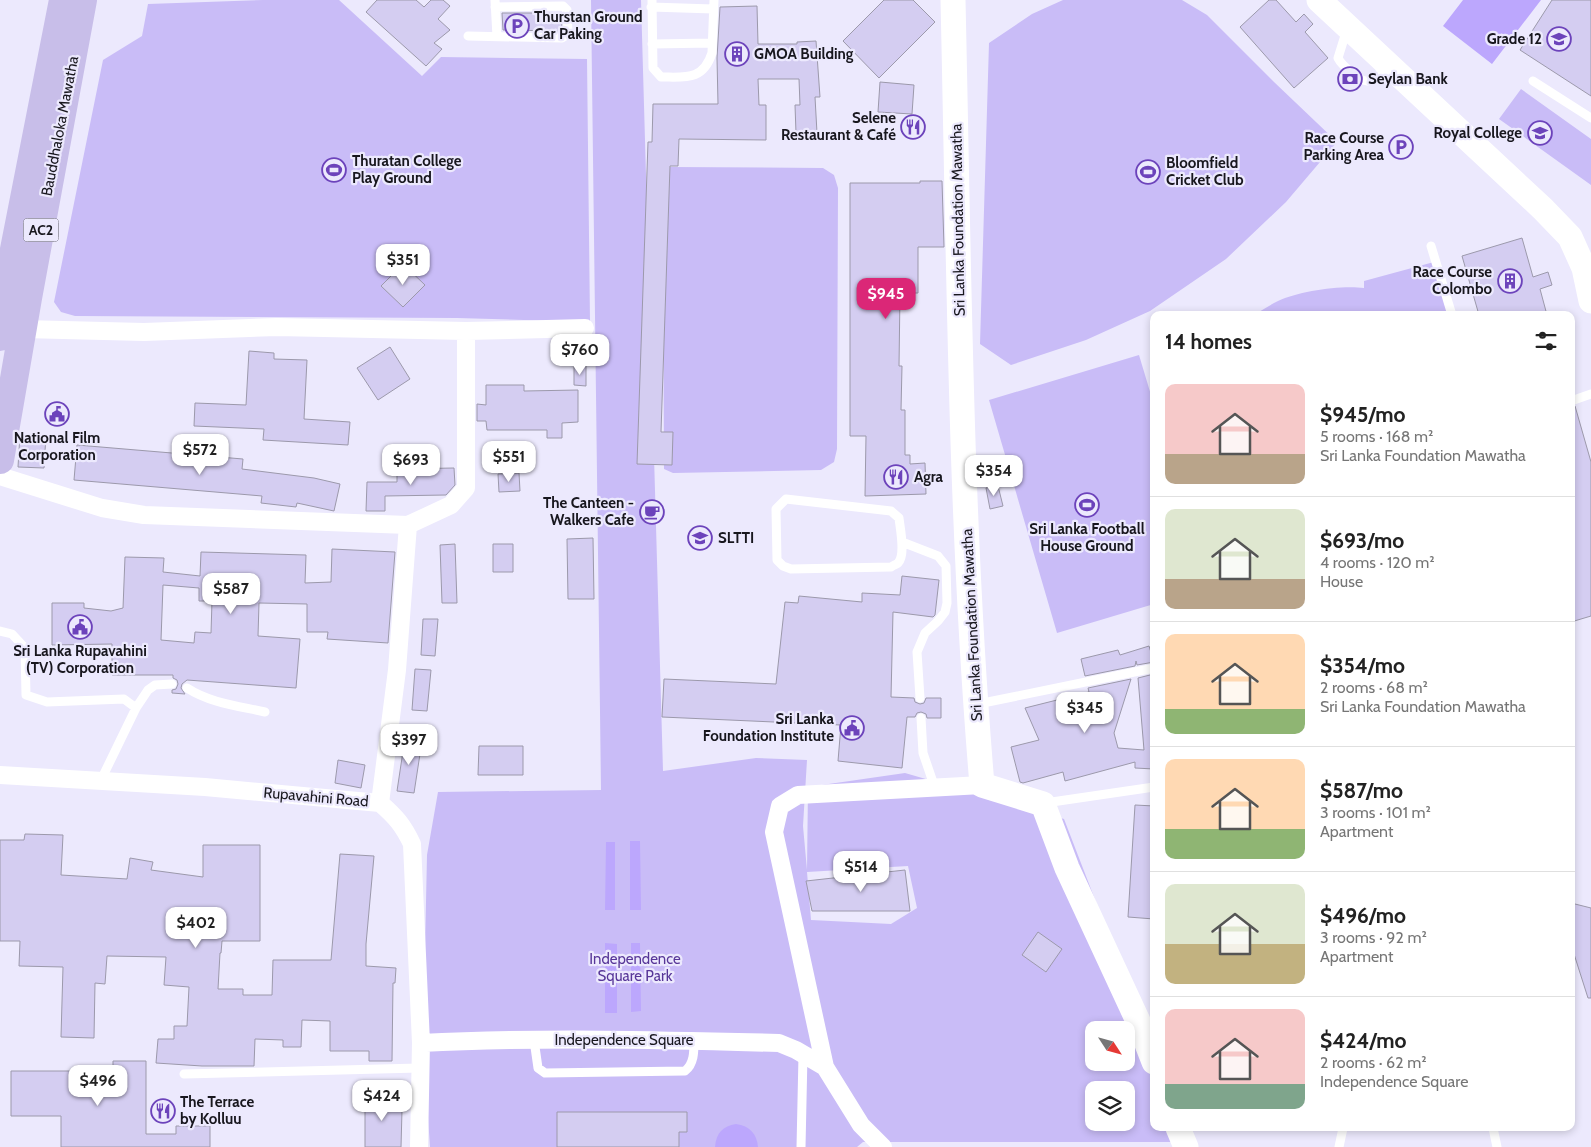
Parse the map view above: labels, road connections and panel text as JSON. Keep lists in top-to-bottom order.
{
  "streets": {
    "main road": ["Bauddhaloka Mawatha", "AC2"],
    "street": ["Sri Lanka Foundation Mawatha", "Rupavahini Road", "Independence Square"]
  },
  "crossings": [
    ["Rupavahini Road", "Independence Square"]
  ],
  "parks": ["Independence Square Park"],
  "places": {
    "parking": ["Thurstan Ground Car Paking", "Race Course Parking Area"],
    "school or university": ["Grade 12", "Royal College", "SLTTI"],
    "building": ["GMOA Building", "Race Course Colombo"],
    "bank": ["Seylan Bank"],
    "restaurant": ["Selene Restaurant & Café", "Agra", "The Terrace by Kolluu"],
    "sports": ["Thuratan College Play Ground", "Bloomfield Cricket Club", "Sri Lanka Football House Ground"],
    "public building": ["National Film Corporation", "Sri Lanka Rupavahini (TV) Corporation", "Sri Lanka Foundation Institute"],
    "cafe": ["The Canteen - Walkers Cafe"]
  },
  "north": "bottom right",
  "page": {
    "price": [
      "$351",
      "$945",
      "$760",
      "$572",
      "$551",
      "$693",
      "$354",
      "$587",
      "$345",
      "$397",
      "$514",
      "$402",
      "$496",
      "$424"
    ],
    "heading": "14 homes",
    "list": [
      {
        "name": "$945/mo",
        "note": "5 rooms · 168 m² · Sri Lanka Foundation Mawatha"
      },
      {
        "name": "$693/mo",
        "note": "4 rooms · 120 m² · House"
      },
      {
        "name": "$354/mo",
        "note": "2 rooms · 68 m² · Sri Lanka Foundation Mawatha"
      },
      {
        "name": "$587/mo",
        "note": "3 rooms · 101 m² · Apartment"
      },
      {
        "name": "$496/mo",
        "note": "3 rooms · 92 m² · Apartment"
      },
      {
        "name": "$424/mo",
        "note": "2 rooms · 62 m² · Independence Square"
      }
    ]
  }
}
